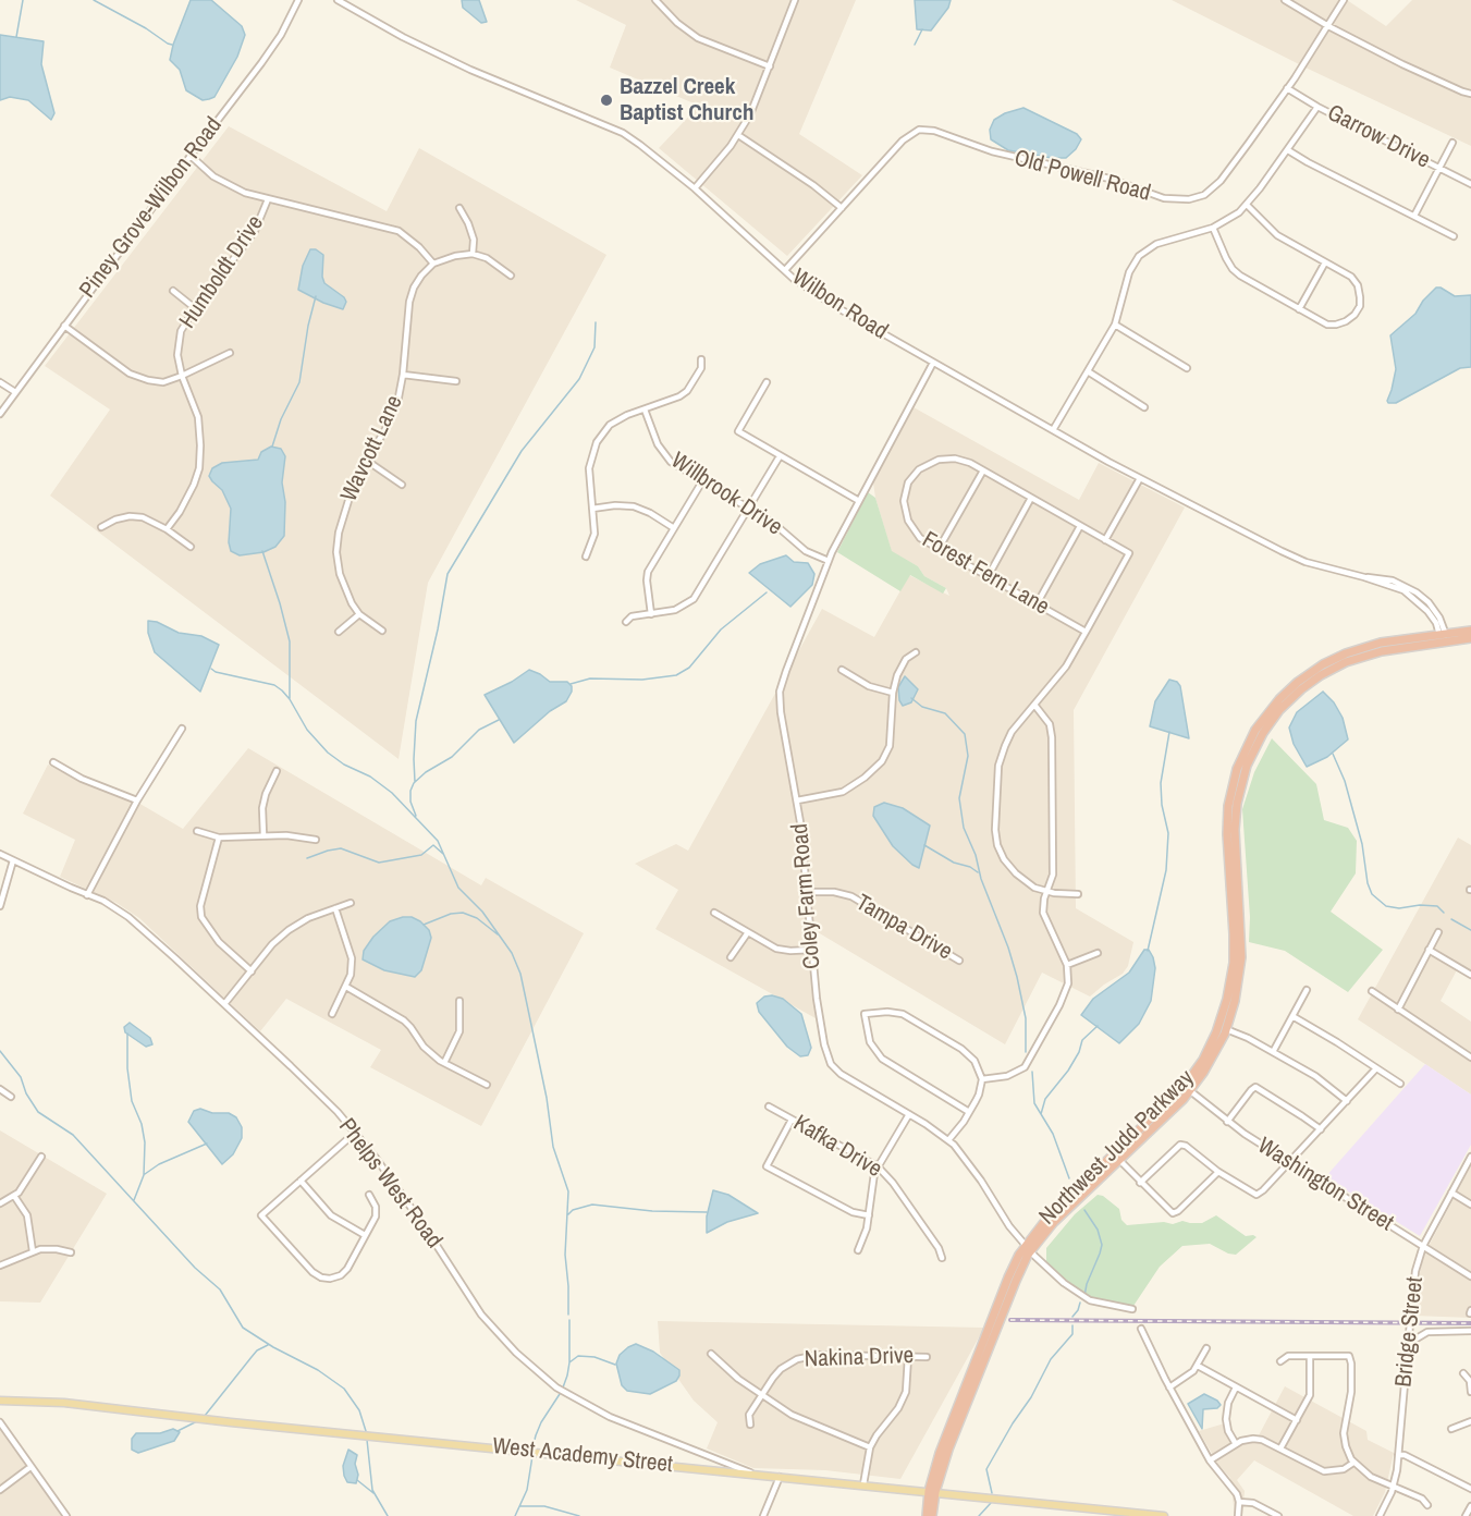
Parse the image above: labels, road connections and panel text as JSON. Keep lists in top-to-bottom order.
{
  "streets": {
    "highway": ["Northwest Judd Parkway"],
    "main road": ["West Academy Street"],
    "street": [
      "Garrow Drive",
      "Old Powell Road",
      "Piney Grove-Wilbon Road",
      "Humboldt Drive",
      "Wilbon Road",
      "Wavcott Lane",
      "Willbrook Drive",
      "Forest Fern Lane",
      "Coley Farm Road",
      "Tampa Drive",
      "Kafka Drive",
      "Phelps West Road",
      "Washington Street",
      "Bridge Street",
      "Nakina Drive"
    ]
  },
  "crossings": [
    ["Garrow Drive", "Old Powell Road"],
    ["Old Powell Road", "Wilbon Road"],
    ["Wilbon Road", "Coley Farm Road"],
    ["Wilbon Road", "Northwest Judd Parkway"],
    ["Willbrook Drive", "Coley Farm Road"],
    ["Coley Farm Road", "Tampa Drive"],
    ["Coley Farm Road", "Northwest Judd Parkway"],
    ["Northwest Judd Parkway", "Washington Street"],
    ["Northwest Judd Parkway", "West Academy Street"],
    ["Phelps West Road", "West Academy Street"],
    ["Washington Street", "Bridge Street"]
  ],
  "places": ["Bazzel Creek Baptist Church"]
}
